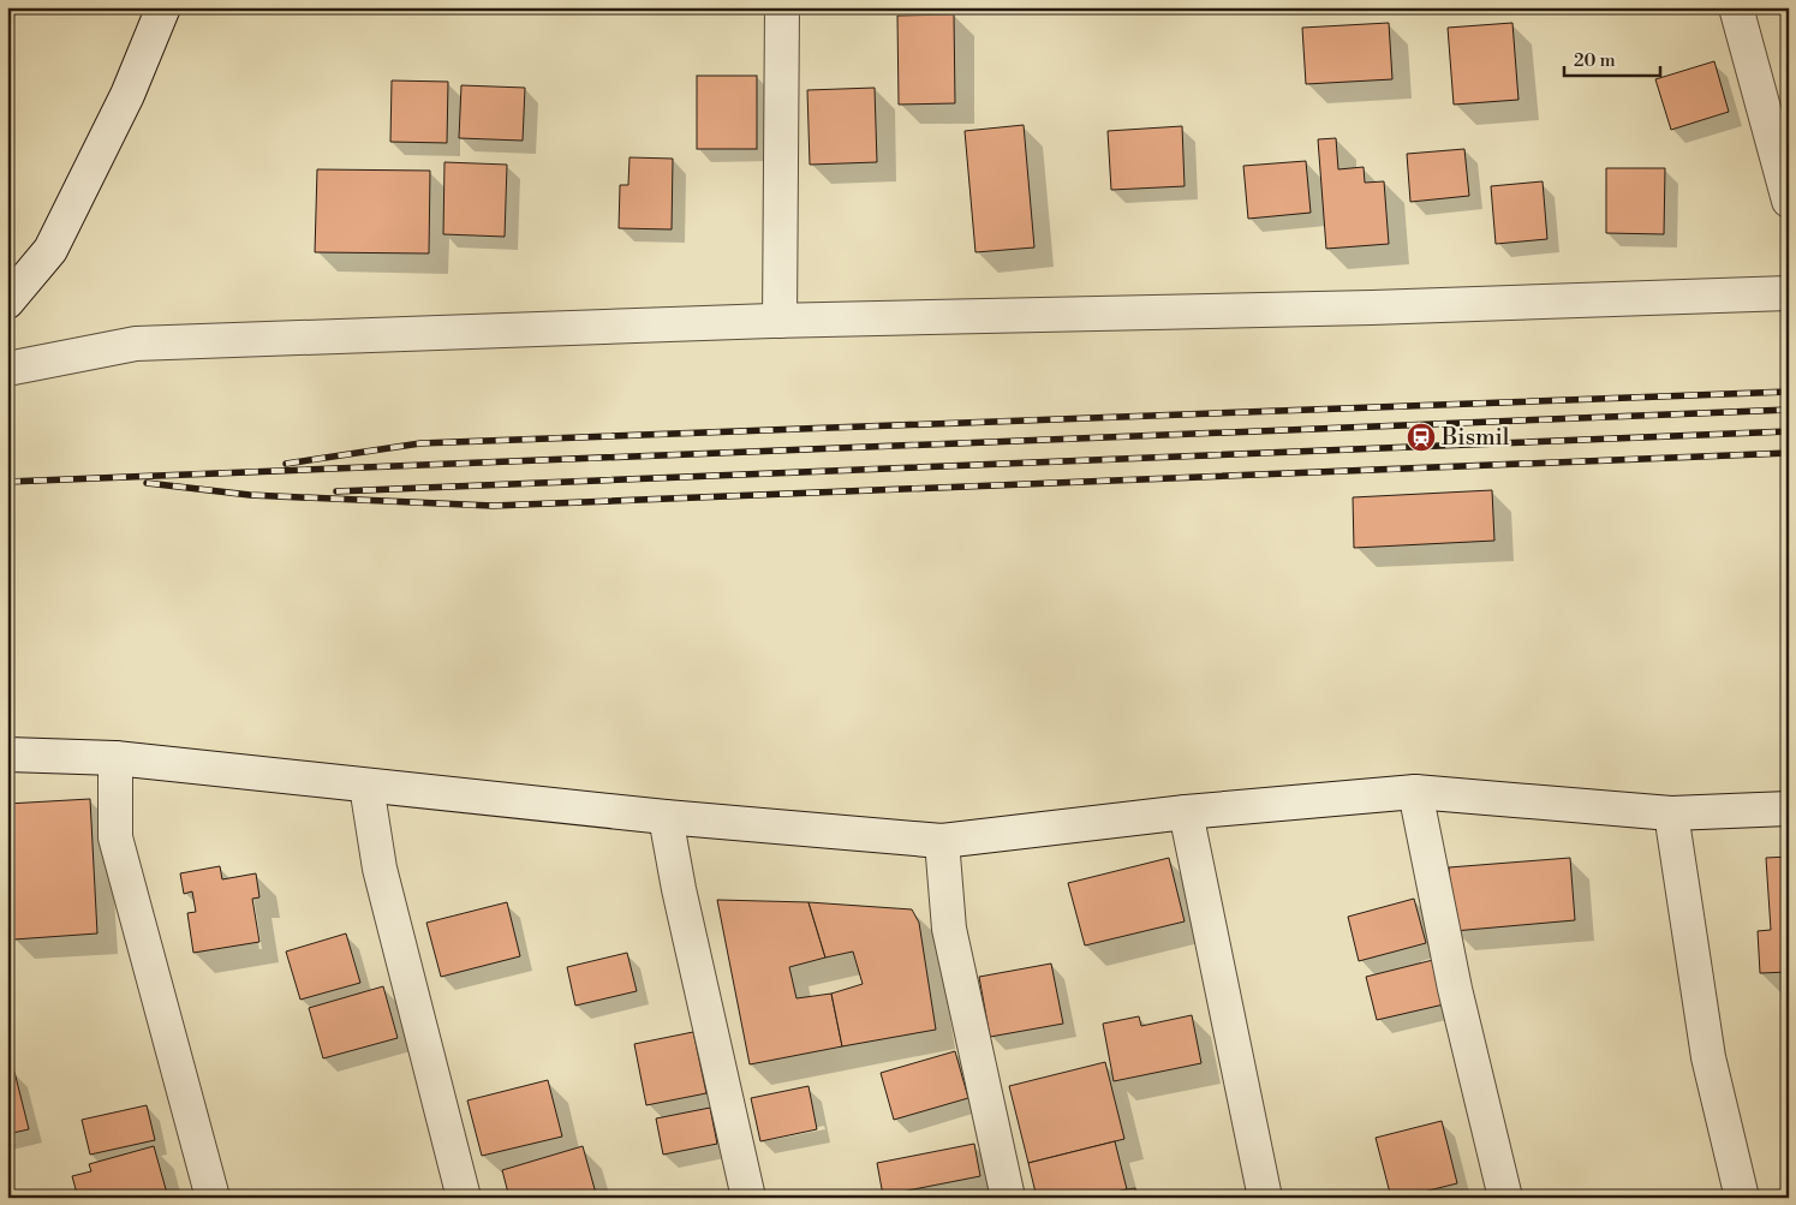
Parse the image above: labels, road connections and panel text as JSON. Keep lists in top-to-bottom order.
{
  "places": {
    "station": ["Bismil"]
  },
  "scale_bar": "20 m"
}
